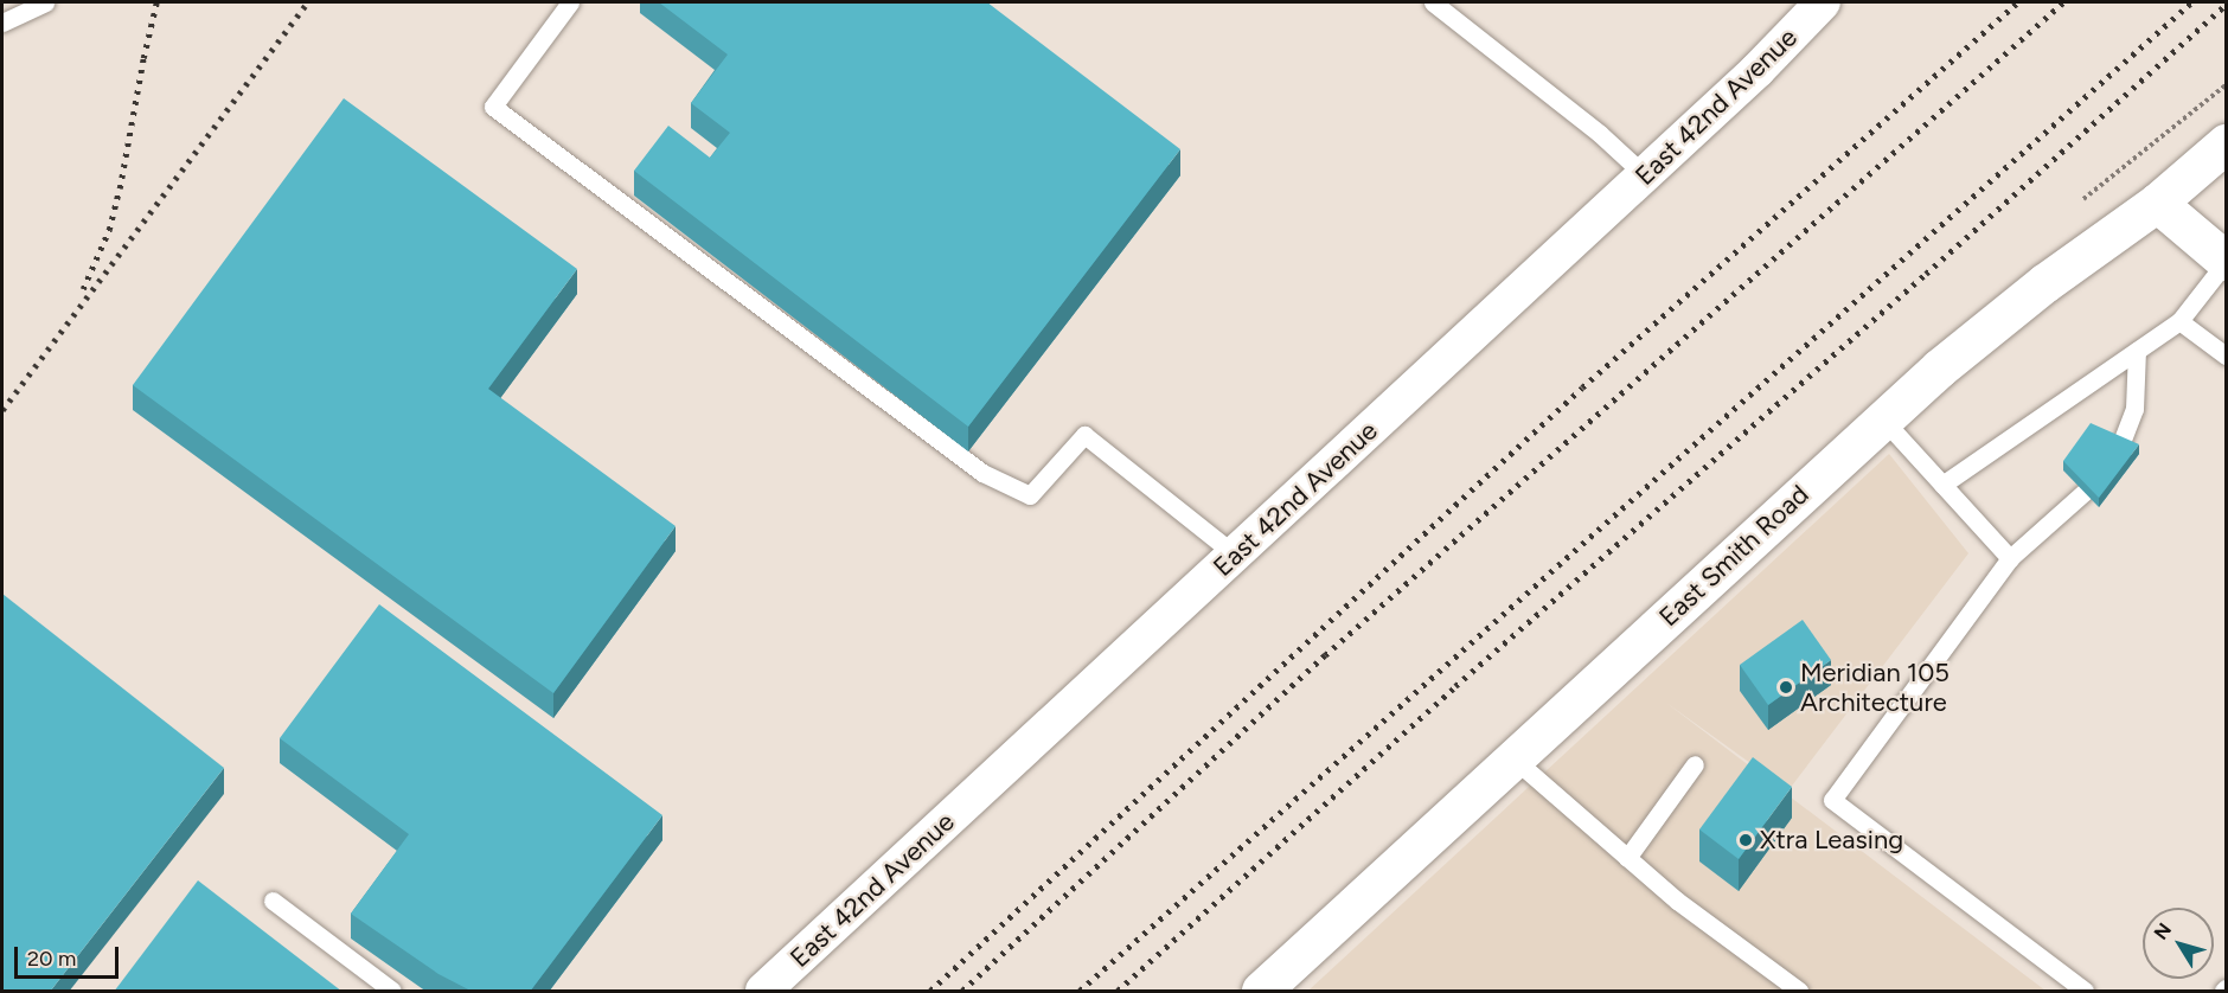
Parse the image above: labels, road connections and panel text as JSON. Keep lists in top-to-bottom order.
{
  "streets": {
    "street": ["East 42nd Avenue", "East Smith Road"]
  },
  "places": ["Meridian 105 Architecture", "Xtra Leasing"],
  "scale_bar": "20 m",
  "north": "top left"
}
